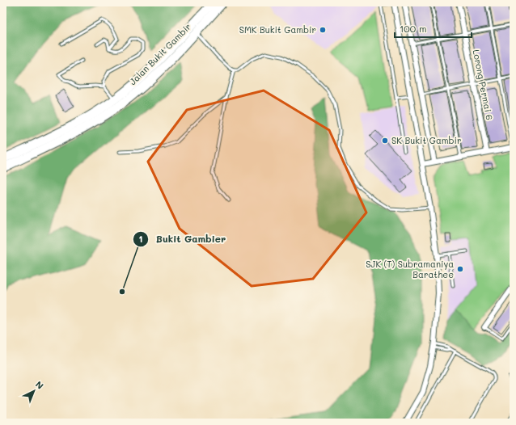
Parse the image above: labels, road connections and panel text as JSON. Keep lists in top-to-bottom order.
{
  "streets": {
    "main road": ["Jalan Bukit Gambir"],
    "street": ["Lorong Permai 6"]
  },
  "places": [
    "SMK Bukit Gambir",
    "SK Bukit Gambir",
    "SJK (T) Subramaniya Barathee",
    "Bukit Gambier"
  ],
  "scale_bar": "100 m",
  "north": "top right"
}
